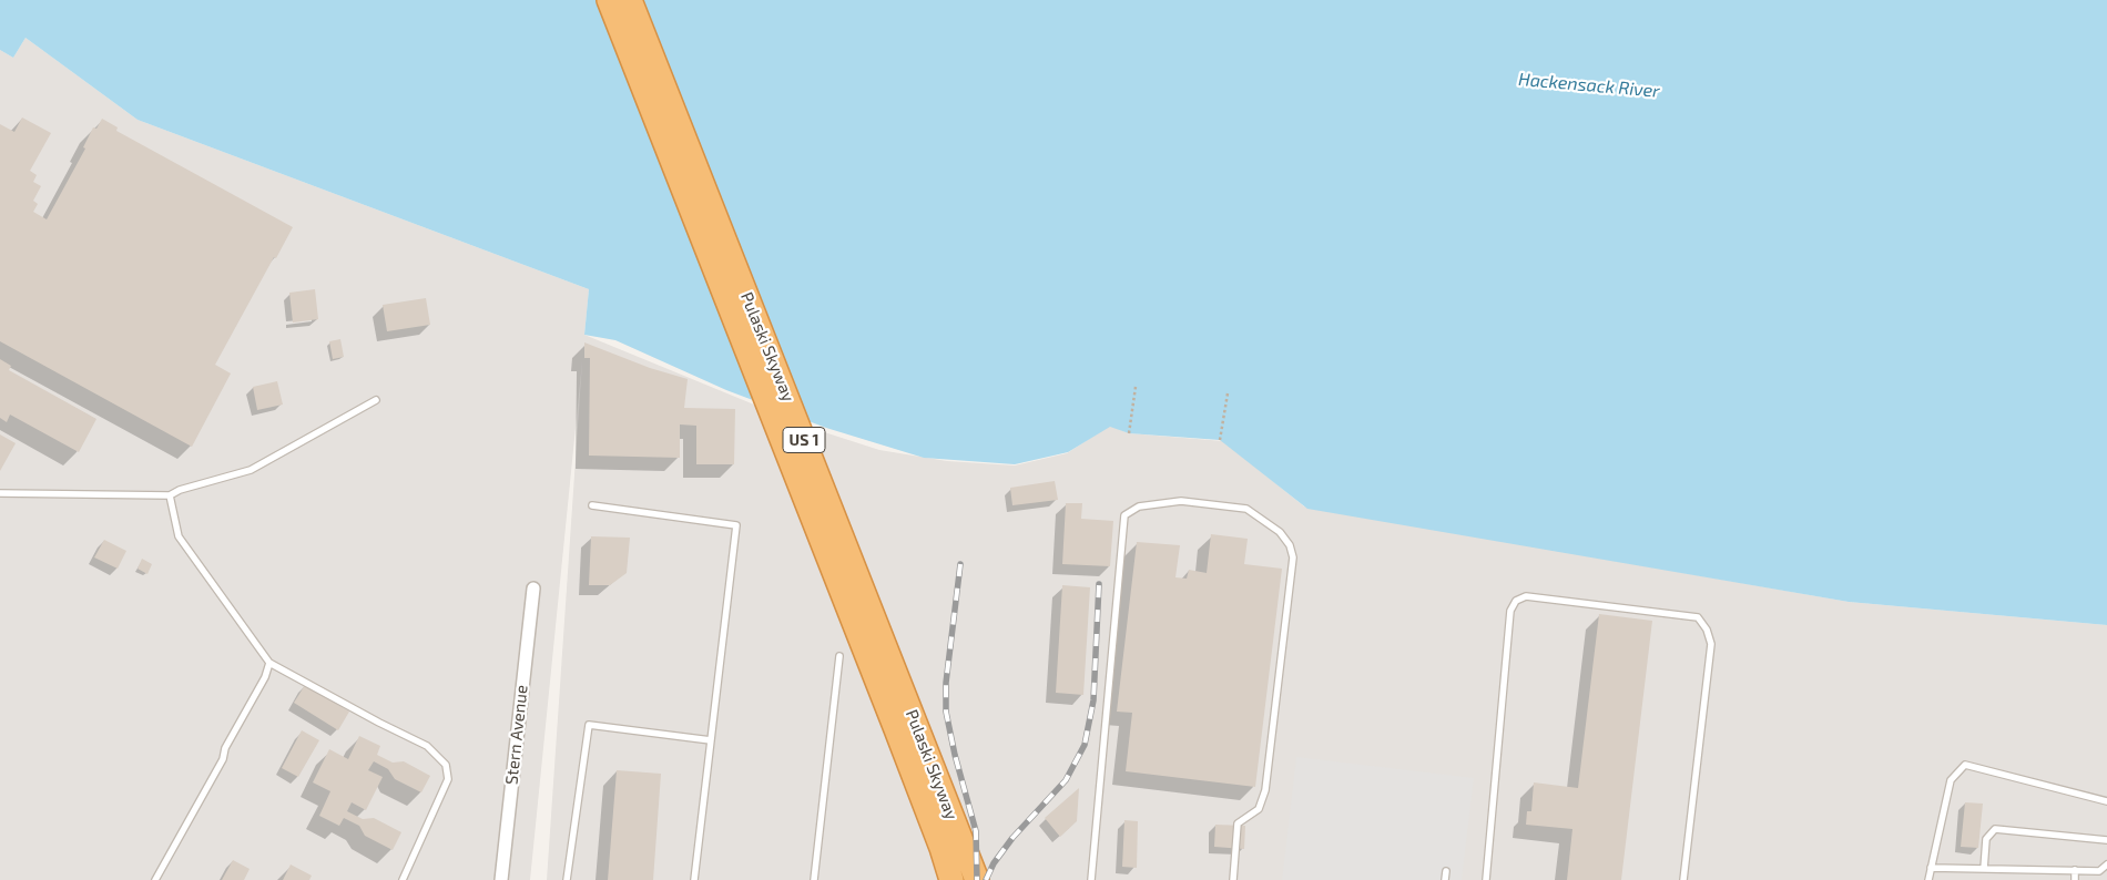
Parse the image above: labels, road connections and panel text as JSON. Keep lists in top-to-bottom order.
{
  "streets": {
    "highway": ["Pulaski Skyway", "US 1"],
    "street": ["Stern Avenue"]
  },
  "water": ["Hackensack River"]
}
